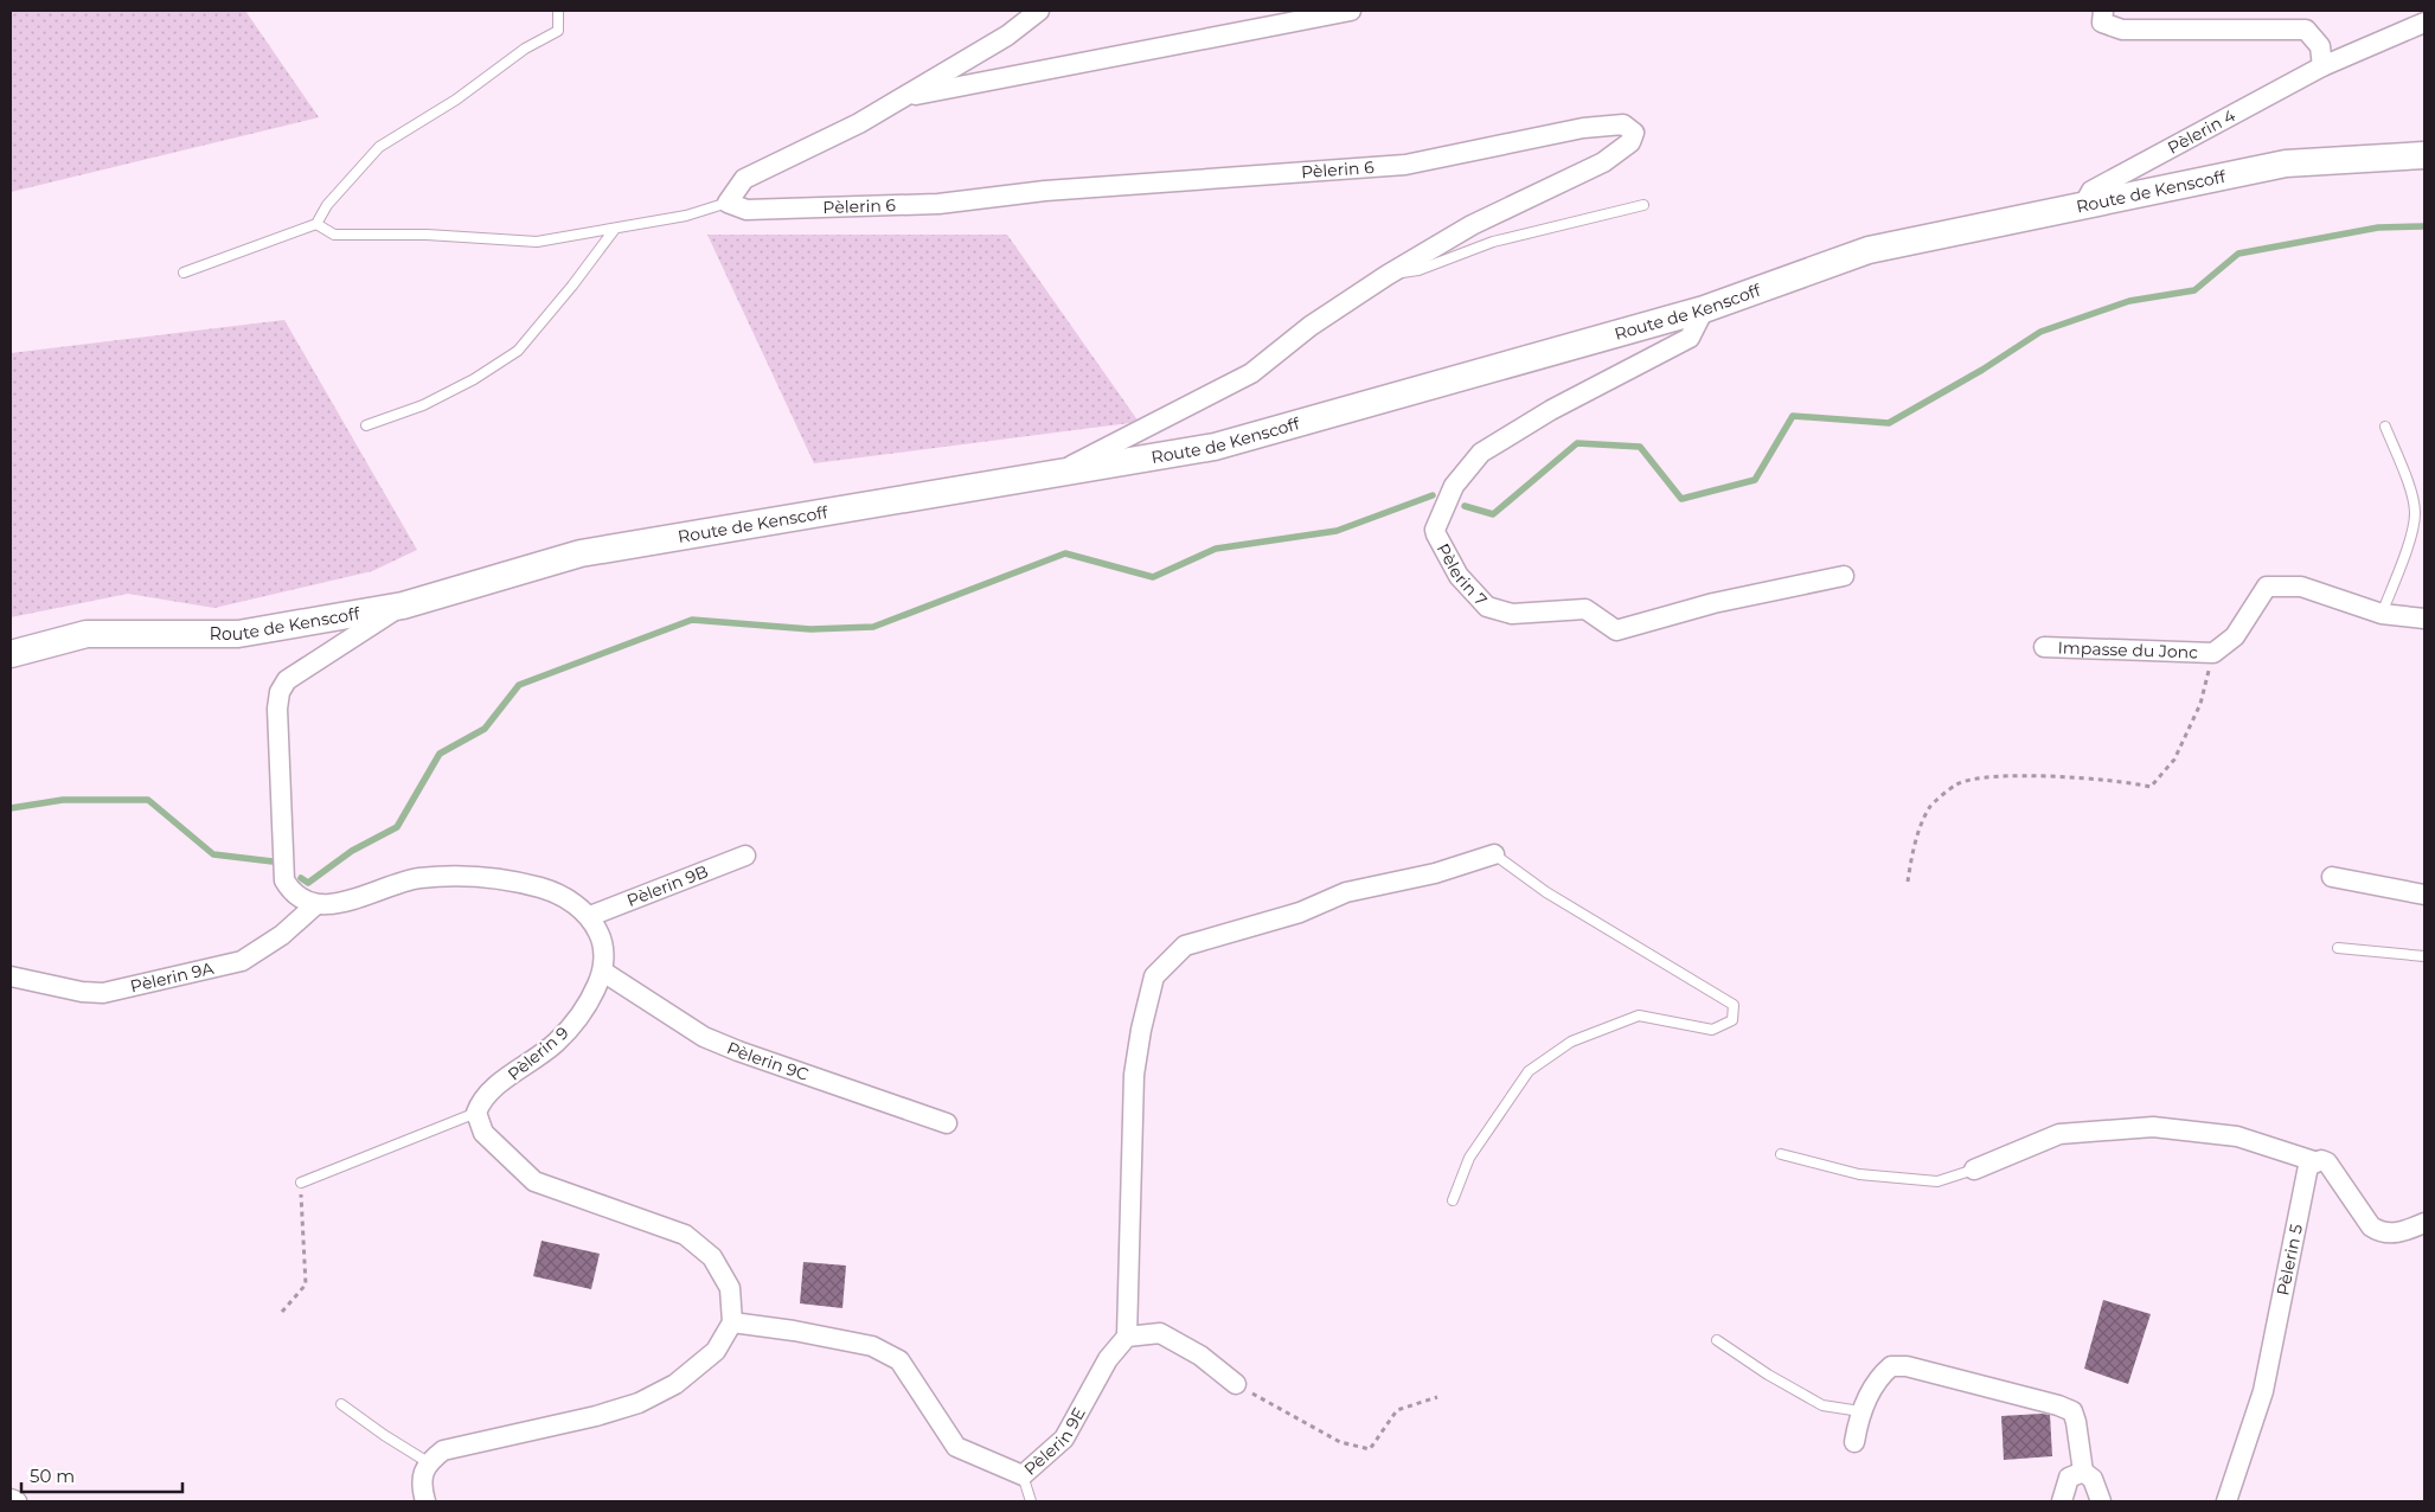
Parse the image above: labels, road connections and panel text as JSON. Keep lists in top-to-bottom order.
{
  "streets": {
    "main road": ["Route de Kenscoff"],
    "street": [
      "Pèlerin 4",
      "Pèlerin 6",
      "Pèlerin 7",
      "Impasse du Jonc",
      "Pèlerin 9B",
      "Pèlerin 9A",
      "Pèlerin 9",
      "Pèlerin 9C",
      "Pèlerin 5",
      "Pèlerin 9E"
    ]
  },
  "crossings": [
    ["Pèlerin 4", "Route de Kenscoff"],
    ["Pèlerin 6", "Route de Kenscoff"],
    ["Route de Kenscoff", "Pèlerin 7"],
    ["Pèlerin 9B", "Pèlerin 9"],
    ["Pèlerin 9", "Pèlerin 9C"]
  ],
  "scale_bar": "50 m"
}
